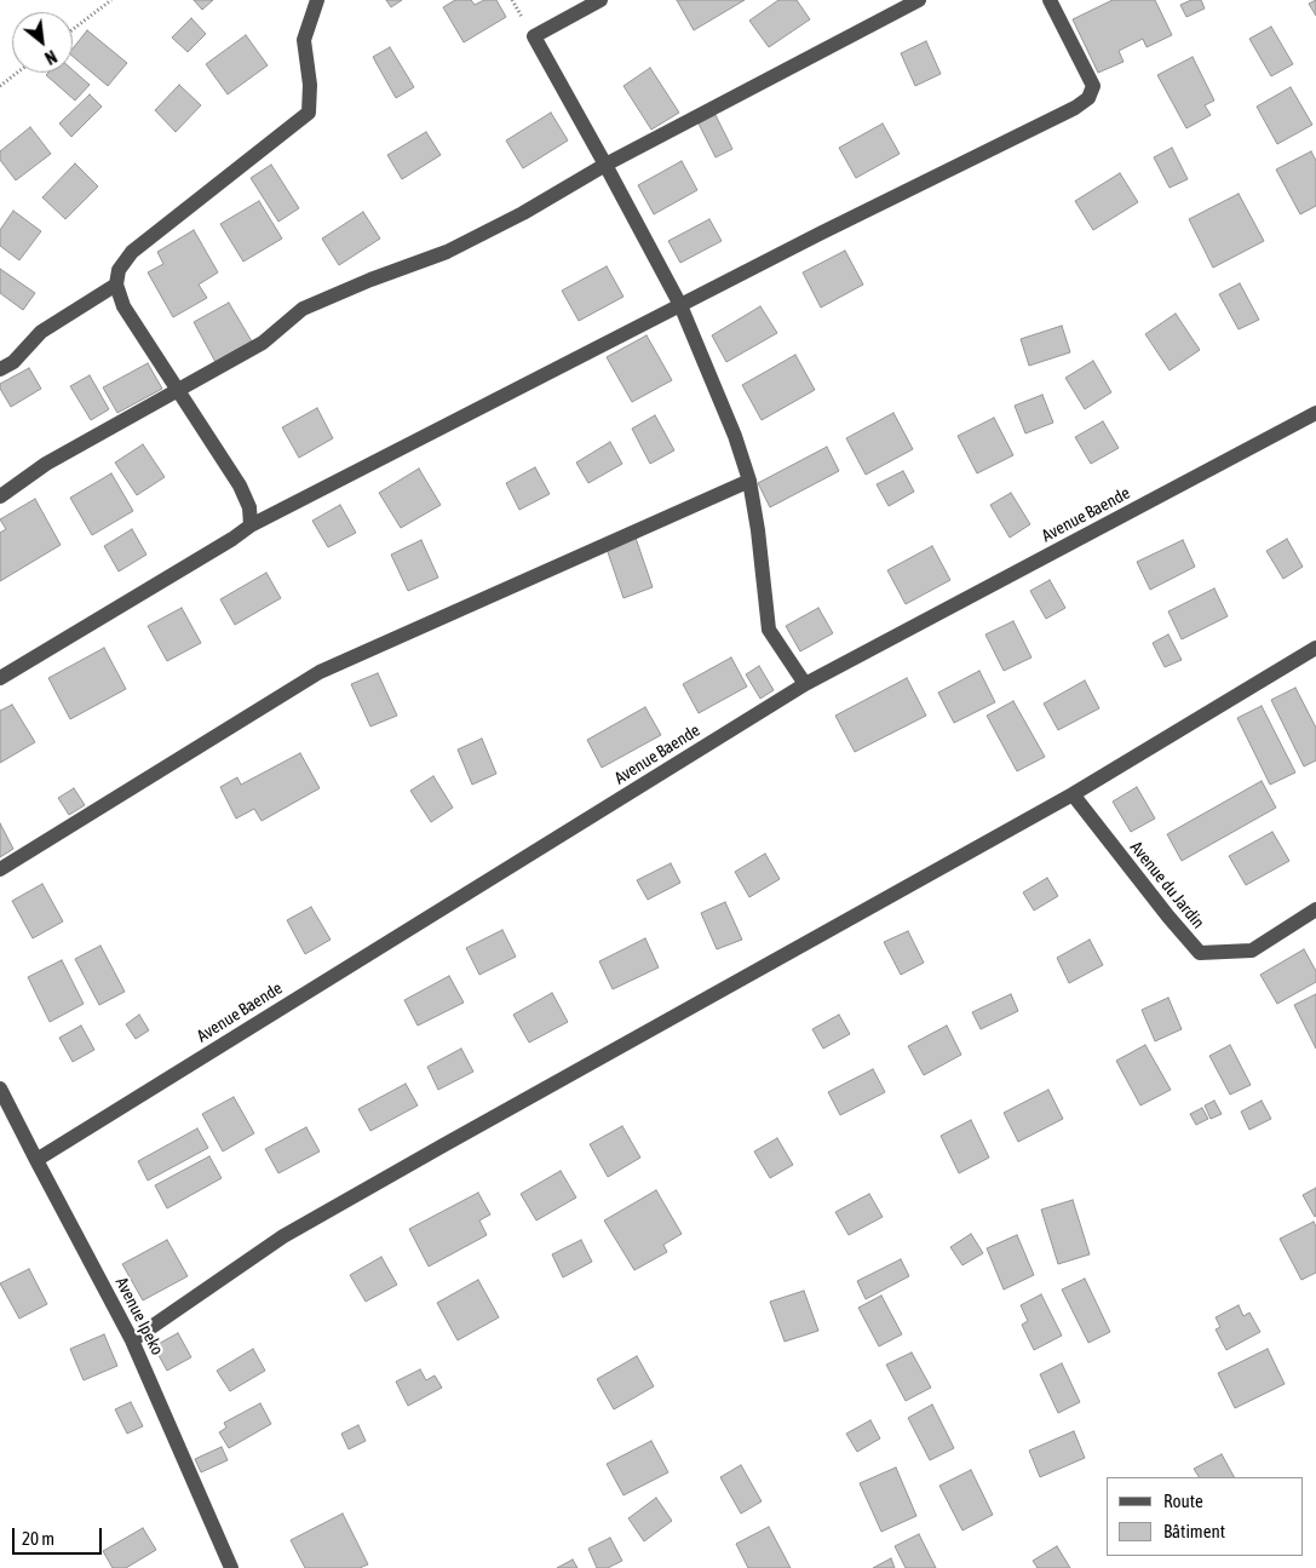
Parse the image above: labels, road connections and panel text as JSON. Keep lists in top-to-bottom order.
{
  "streets": {
    "street": ["Avenue Baende", "Avenue du Jardin", "Avenue Ipeko"]
  },
  "crossings": [
    ["Avenue Baende", "Avenue Ipeko"]
  ],
  "legend": ["Route", "Bâtiment"],
  "scale_bar": "20 m",
  "north": "bottom right"
}
